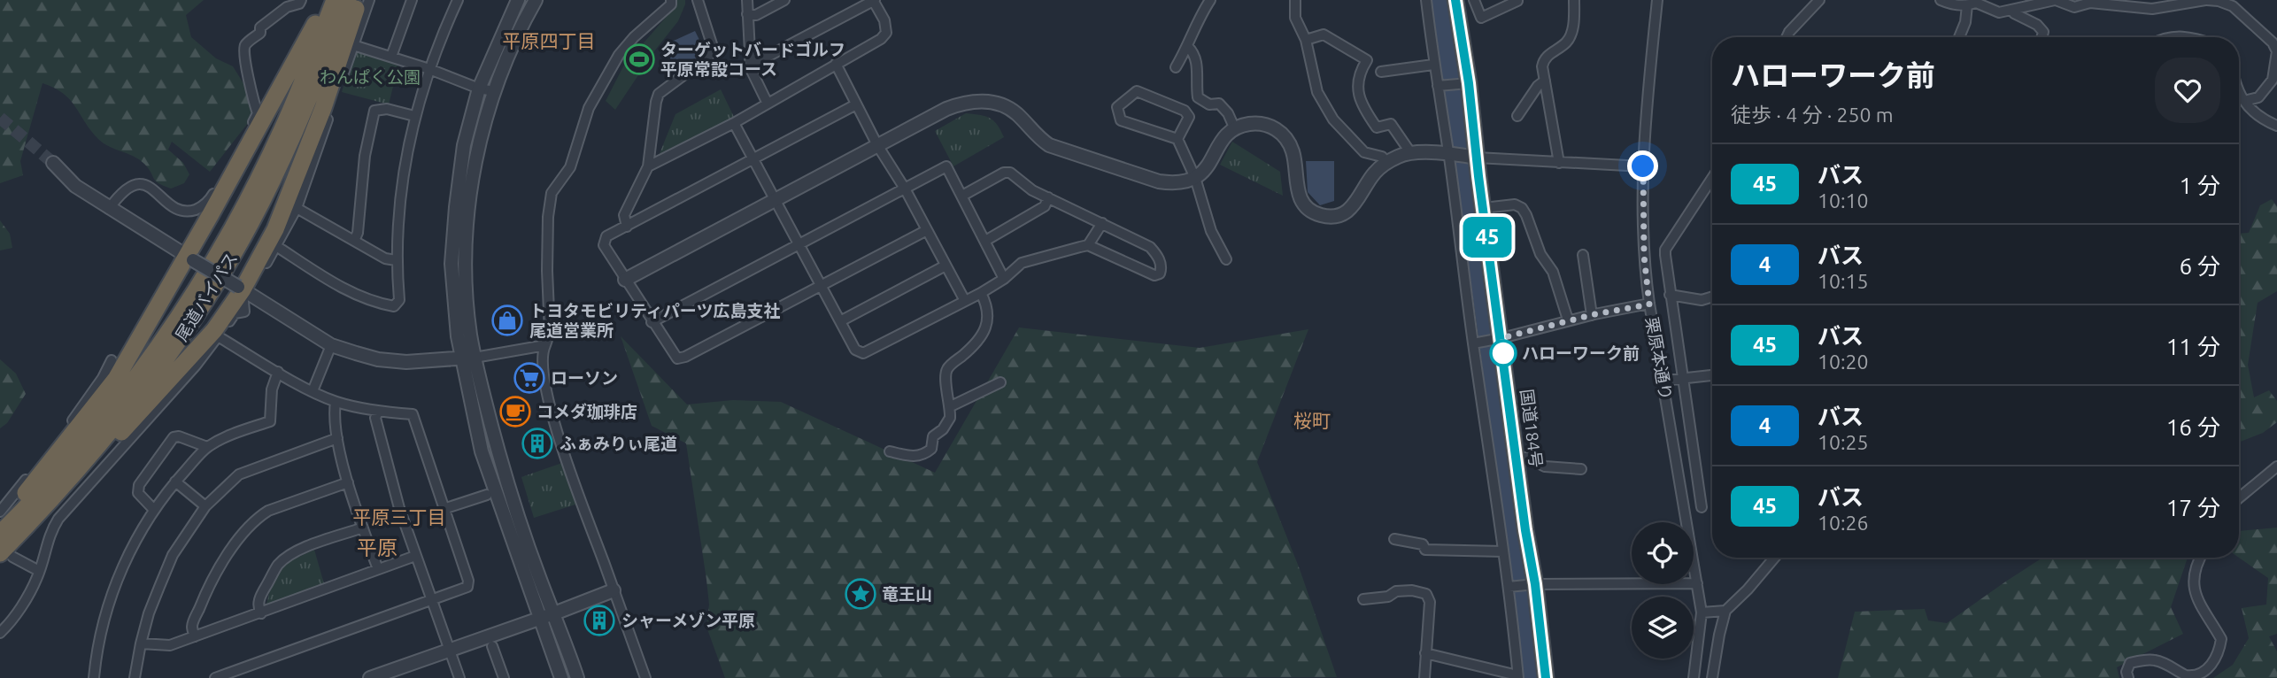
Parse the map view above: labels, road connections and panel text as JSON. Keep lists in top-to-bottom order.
{
  "streets": {
    "highway": ["尾道バイパス", "国道184号"],
    "street": ["栗原本通り"]
  },
  "districts": [
    "平原四丁目",
    "桜町",
    "平原三丁目",
    "平原"
  ],
  "parks": ["わんぱく公園"],
  "places": {
    "sports": ["ターゲットバードゴルフ 平原常設コース"],
    "shop": ["トヨタモビリティパーツ広島支社 尾道営業所"],
    "other": ["ハローワーク前"],
    "supermarket": ["ローソン"],
    "cafe": ["コメダ珈琲店"],
    "building": ["ふぁみりぃ尾道", "シャーメゾン平原"],
    "place": ["竜王山"]
  },
  "lines": ["bus line 45"],
  "page": {
    "on_map": "45",
    "heading": ["ハローワーク前", "徒歩 · 4 分 · 250 m"],
    "list": [
      {
        "mark": "45",
        "name": "バス",
        "note": "10:10",
        "value": "1 分"
      },
      {
        "mark": "4",
        "name": "バス",
        "note": "10:15",
        "value": "6 分"
      },
      {
        "mark": "45",
        "name": "バス",
        "note": "10:20",
        "value": "11 分"
      },
      {
        "mark": "4",
        "name": "バス",
        "note": "10:25",
        "value": "16 分"
      },
      {
        "mark": "45",
        "name": "バス",
        "note": "10:26",
        "value": "17 分"
      }
    ]
  }
}
